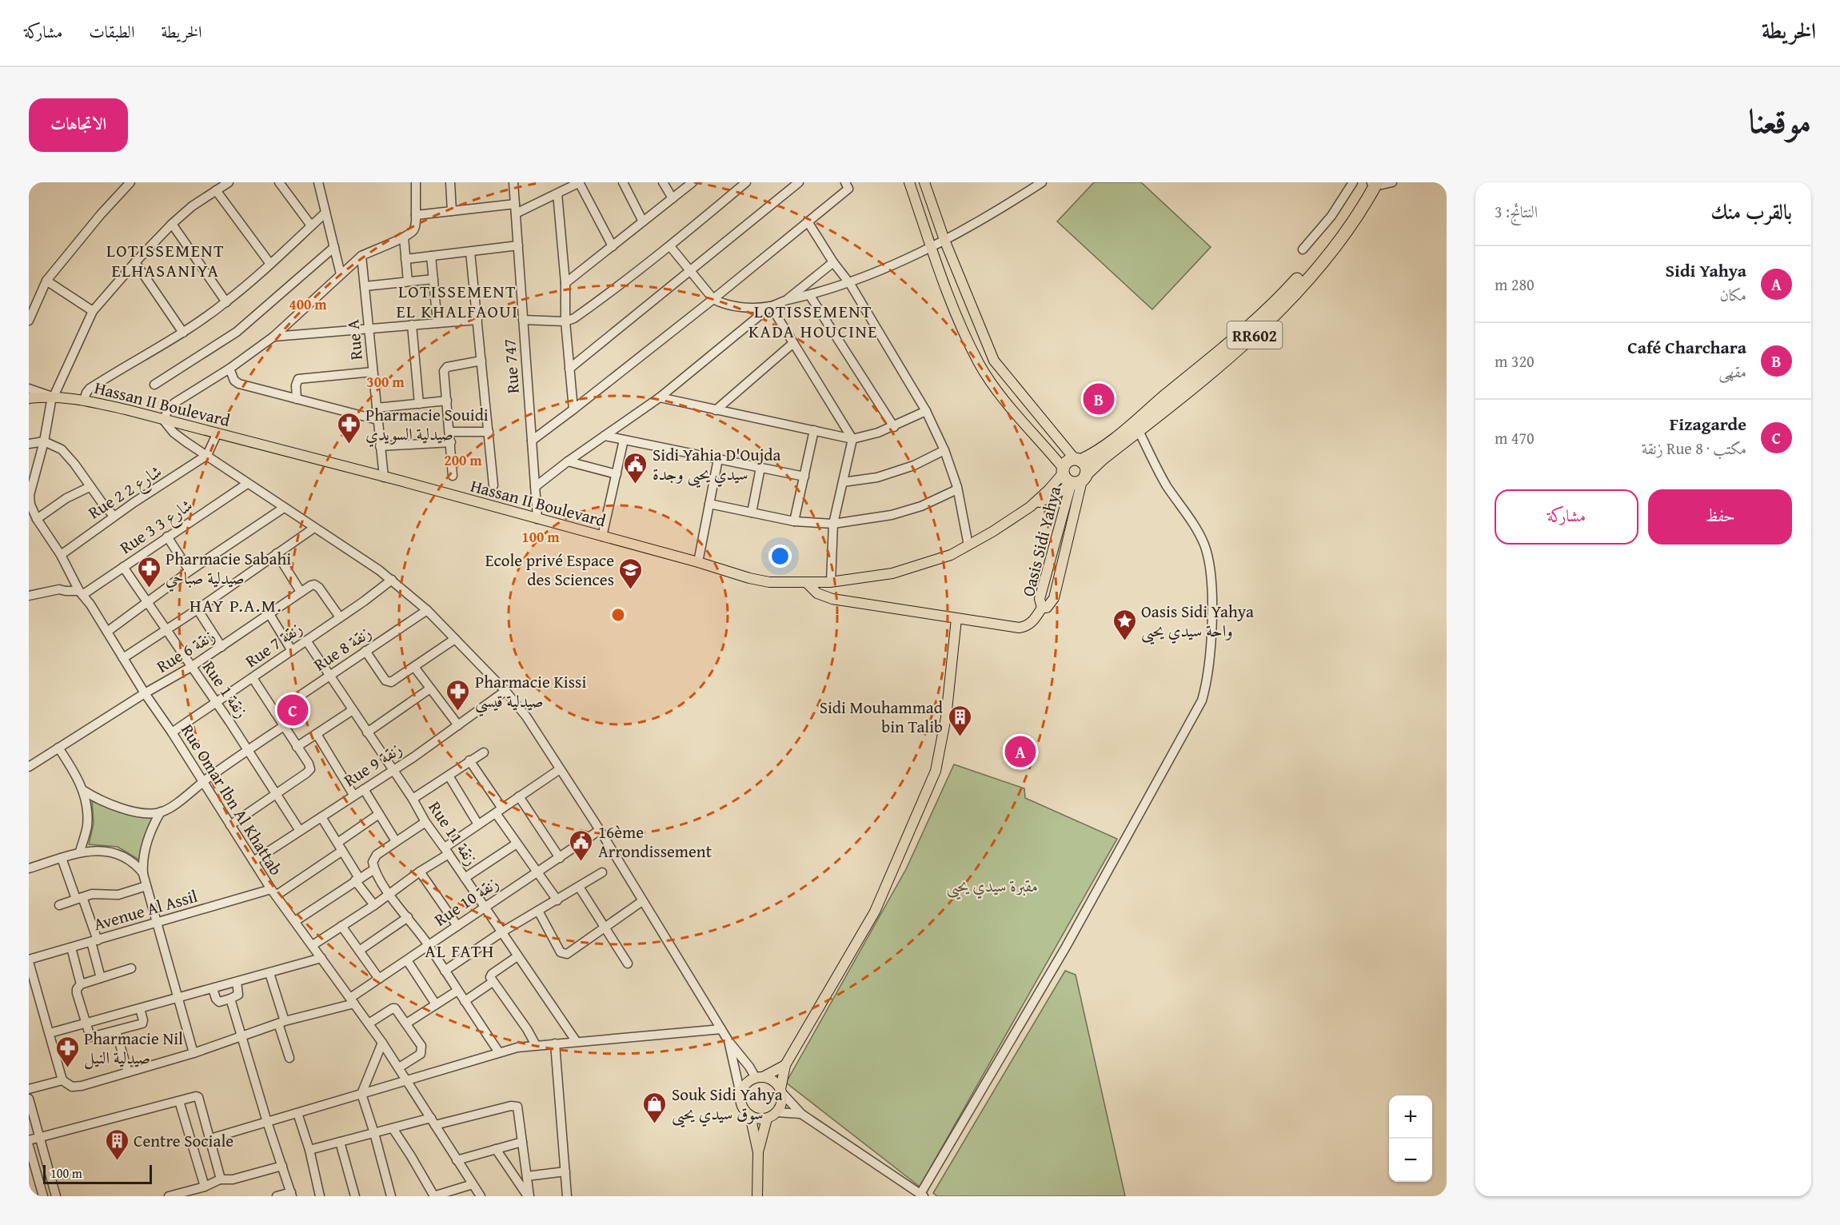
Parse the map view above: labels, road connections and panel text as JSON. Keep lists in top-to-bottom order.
{
  "streets": {
    "highway": ["RR602"],
    "main road": ["Hassan II Boulevard", "Oasis Sidi Yahya"],
    "street": [
      "Rue A",
      "Rue 747",
      "Rue 2 شارع 2",
      "Rue 3 شارع 3",
      "Rue 7 زنقة",
      "Rue 8 زنقة",
      "Rue 6 زنقة",
      "Rue 1 زنقة",
      "Rue 9 زنقة",
      "Rue Omar Ibn Al Khattab",
      "Rue 11 زنقة",
      "Rue 10 زنقة",
      "Avenue Al Assil"
    ]
  },
  "crossings": [
    ["RR602", "Hassan II Boulevard"],
    ["RR602", "Oasis Sidi Yahya"],
    ["Rue A", "Hassan II Boulevard"],
    ["Rue 747", "Hassan II Boulevard"],
    ["Hassan II Boulevard", "Oasis Sidi Yahya"],
    ["Hassan II Boulevard", "Rue Omar Ibn Al Khattab"],
    ["Rue 2 شارع 2", "Rue Omar Ibn Al Khattab"],
    ["Rue 3 شارع 3", "Rue 1 زنقة"],
    ["Rue 3 شارع 3", "Rue Omar Ibn Al Khattab"],
    ["Rue 7 زنقة", "Rue 6 زنقة"],
    ["Rue 7 زنقة", "Rue 1 زنقة"],
    ["Rue 7 زنقة", "Rue Omar Ibn Al Khattab"],
    ["Rue 7 زنقة", "Rue 11 زنقة"],
    ["Rue 8 زنقة", "Rue 11 زنقة"],
    ["Rue 6 زنقة", "Rue 1 زنقة"],
    ["Rue 6 زنقة", "Rue Omar Ibn Al Khattab"],
    ["Rue 1 زنقة", "Rue 9 زنقة"],
    ["Rue 9 زنقة", "Rue Omar Ibn Al Khattab"],
    ["Rue 9 زنقة", "Rue 11 زنقة"],
    ["Rue Omar Ibn Al Khattab", "Rue 10 زنقة"],
    ["Rue Omar Ibn Al Khattab", "Avenue Al Assil"],
    ["Rue 11 زنقة", "Rue 10 زنقة"]
  ],
  "districts": [
    "LOTISSEMENT ELHASANIYA",
    "LOTISSEMENT EL KHALFAOUI",
    "LOTISSEMENT KADA HOUCINE",
    "HAY P.A.M.",
    "AL FATH"
  ],
  "parks": ["مقبرة سيدي يحيى"],
  "places": {
    "pharmacy": [
      "Pharmacie Souidi صيدلية السويدي",
      "Pharmacie Sabahi صيدلية صباحي",
      "Pharmacie Kissi صيدلية قيسي",
      "Pharmacie Nil صيدلية النيل"
    ],
    "public building": ["Sidi Yahia D'Oujda سيدي يحيى وجدة", "16ème Arrondissement"],
    "school or university": ["Ecole privé Espace des Sciences"],
    "place": ["Oasis Sidi Yahya واحة سيدي يحيى"],
    "building": ["Sidi Mouhammad bin Talib", "Centre Sociale"],
    "shop": ["Souk Sidi Yahya سوق سيدي يحيى"]
  },
  "scale_bar": "100 m",
  "page": {
    "header": "الخريطة",
    "nav": ["الخريطة", "الطبقات", "مشاركة"],
    "title": "موقعنا",
    "buttons": [
      "الاتجاهات",
      ["حفظ", "مشاركة"]
    ],
    "heading": ["بالقرب منك", "النتائج: 3"],
    "list": [
      {
        "mark": "A",
        "name": "Sidi Yahya",
        "note": "مكان",
        "value": "280 m"
      },
      {
        "mark": "B",
        "name": "Café Charchara",
        "note": "مقهى",
        "value": "320 m"
      },
      {
        "mark": "C",
        "name": "Fizagarde",
        "note": "مكتب · Rue 8 زنقة",
        "value": "470 m"
      }
    ],
    "pins": ["B", "C", "A"],
    "map_buttons": ["+", "−"],
    "scale": "100 m"
  },
  "rings": [
    "400 m",
    "300 m",
    "200 m",
    "100 m"
  ]
}
